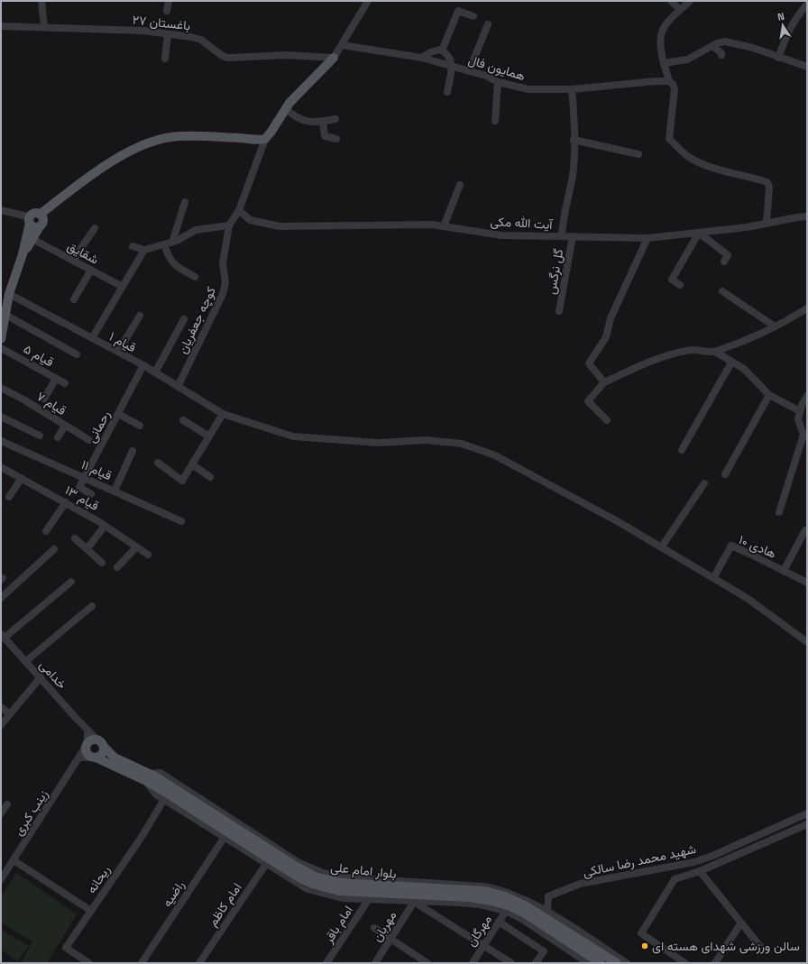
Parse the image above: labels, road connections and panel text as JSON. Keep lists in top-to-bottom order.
{
  "streets": {
    "main road": ["بلوار امام علی"],
    "street": [
      "باغستان ۲۷",
      "همایون فال",
      "آیت الله مکی",
      "شقایق",
      "گل نرگس",
      "کوچه جعفریان",
      "قیام ۱",
      "قیام ۵",
      "قیام ۷",
      "رحمانی",
      "قیام ۱۱",
      "قیام ۱۳",
      "هادی ۱۰",
      "خدامی",
      "زینب کبری",
      "شهید محمد رضا سالکی",
      "ریحانه",
      "راضیه",
      "امام کاظم",
      "امام باقر",
      "مهربان",
      "مهرگان"
    ]
  },
  "crossings": [
    ["آیت الله مکی", "گل نرگس"],
    ["آیت الله مکی", "کوچه جعفریان"],
    ["کوچه جعفریان", "قیام ۱"],
    ["قیام ۱", "رحمانی"],
    ["قیام ۱", "هادی ۱۰"],
    ["رحمانی", "قیام ۱۱"],
    ["خدامی", "زینب کبری"],
    ["خدامی", "بلوار امام علی"],
    ["زینب کبری", "بلوار امام علی"],
    ["بلوار امام علی", "امام کاظم"],
    ["بلوار امام علی", "امام باقر"]
  ],
  "places": ["سالن ورزشی شهدای هسته ای"],
  "north": "top"
}
